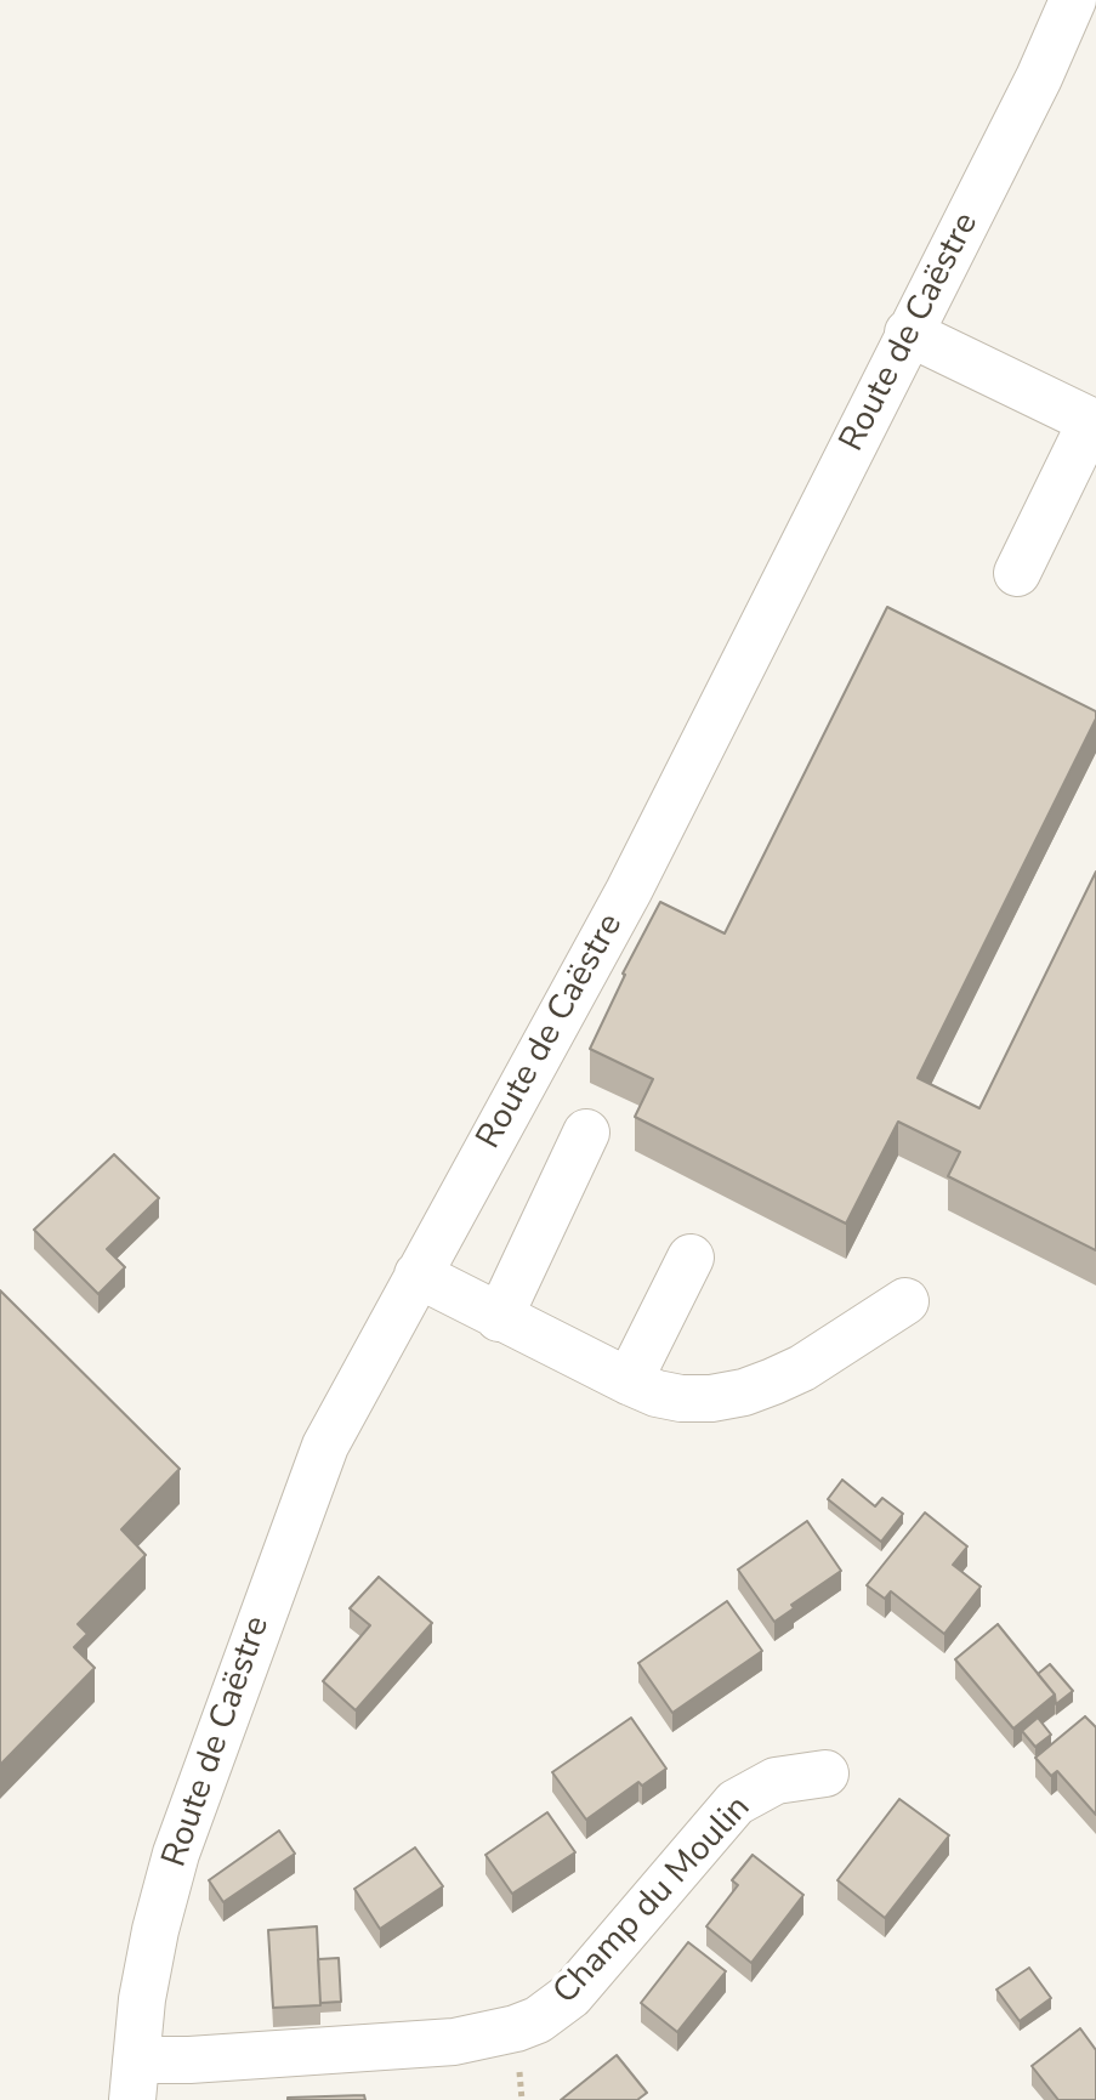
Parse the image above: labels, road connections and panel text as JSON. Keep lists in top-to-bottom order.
{
  "streets": {
    "street": ["Route de Caëstre", "Champ du Moulin"]
  },
  "crossings": [
    ["Route de Caëstre", "Champ du Moulin"]
  ]
}
